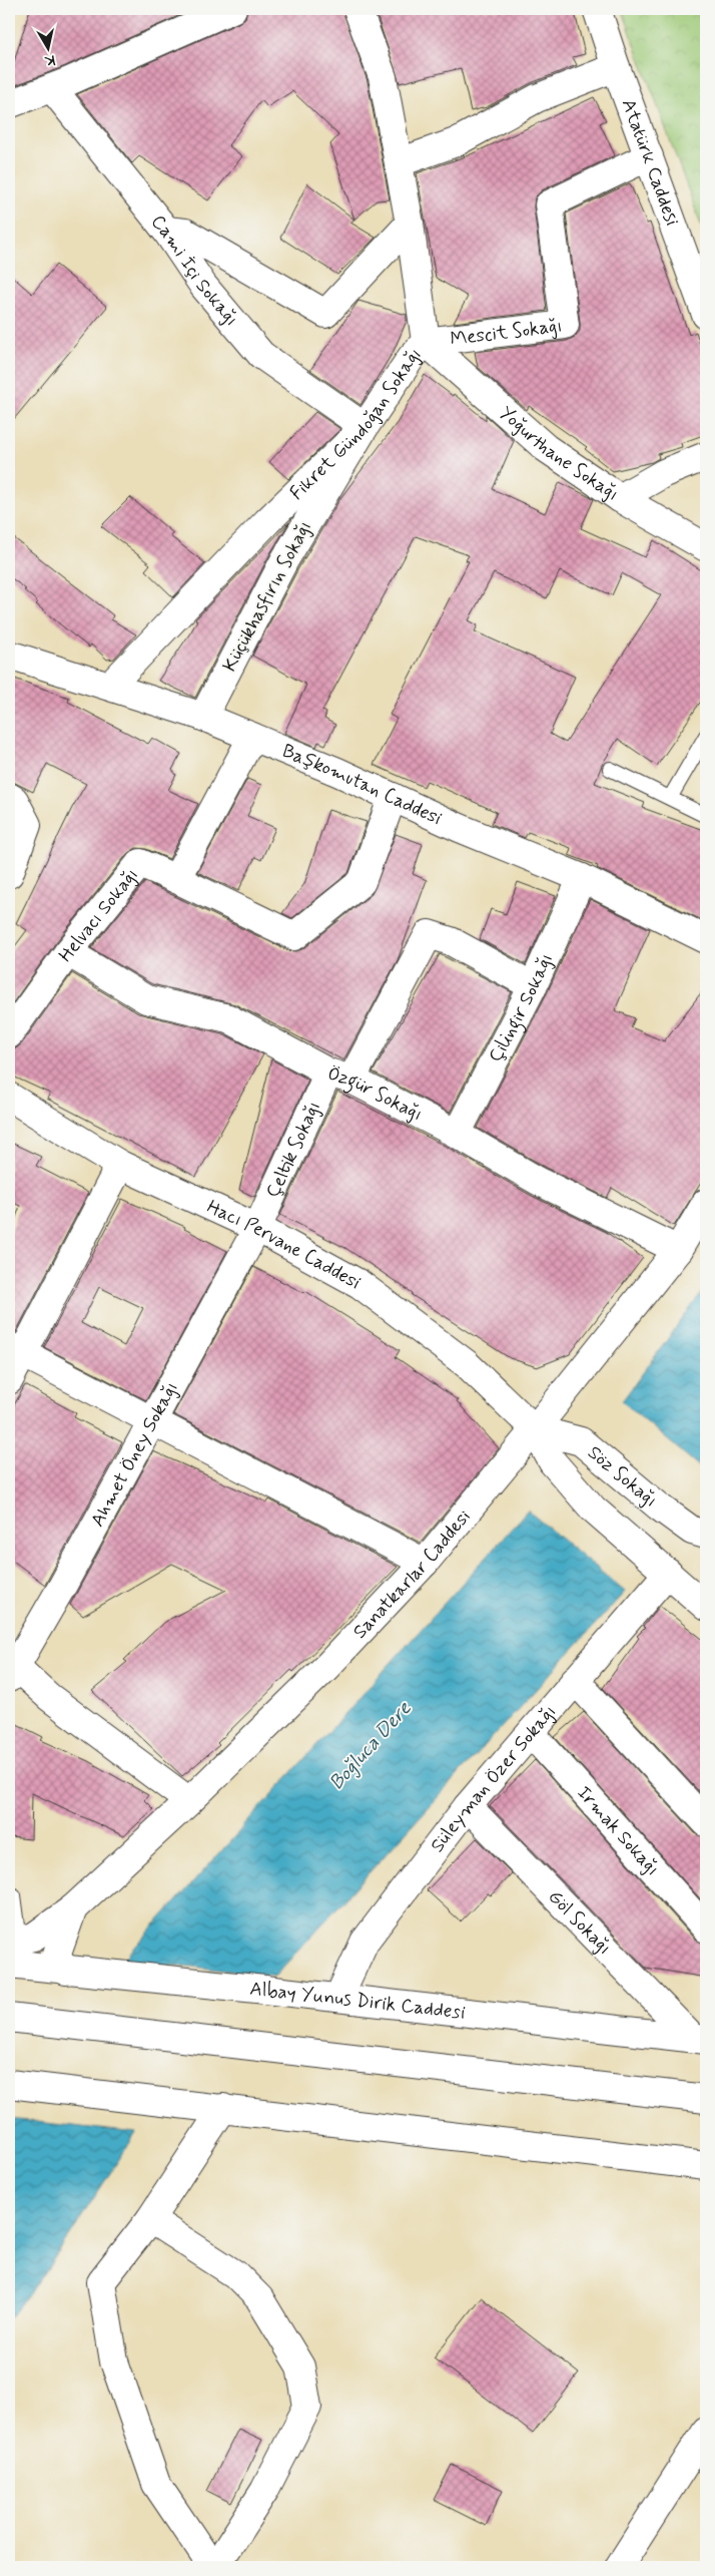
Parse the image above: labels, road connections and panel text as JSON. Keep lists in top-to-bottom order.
{
  "streets": {
    "main road": [
      "Atatürk Caddesi",
      "Cami İçi Sokağı",
      "Mescit Sokağı",
      "Fikret Gündoğan Sokağı",
      "Yoğurthane Sokağı",
      "Küçükhasfırın Sokağı",
      "Başkomutan Caddesi",
      "Helvacı Sokağı",
      "Çilingir Sokağı",
      "Özgür Sokağı",
      "Çeltik Sokağı",
      "Hacı Pervane Caddesi",
      "Ahmet Öney Sokağı",
      "Söz Sokağı",
      "Sanatkarlar Caddesi",
      "Süleyman Özer Sokağı",
      "Irmak Sokağı",
      "Göl Sokağı",
      "Albay Yunus Dirik Caddesi"
    ]
  },
  "crossings": [
    ["Atatürk Caddesi", "Mescit Sokağı"],
    ["Cami İçi Sokağı", "Fikret Gündoğan Sokağı"],
    ["Cami İçi Sokağı", "Küçükhasfırın Sokağı"],
    ["Mescit Sokağı", "Fikret Gündoğan Sokağı"],
    ["Mescit Sokağı", "Yoğurthane Sokağı"],
    ["Fikret Gündoğan Sokağı", "Yoğurthane Sokağı"],
    ["Fikret Gündoğan Sokağı", "Küçükhasfırın Sokağı"],
    ["Fikret Gündoğan Sokağı", "Başkomutan Caddesi"],
    ["Küçükhasfırın Sokağı", "Başkomutan Caddesi"],
    ["Başkomutan Caddesi", "Çilingir Sokağı"],
    ["Helvacı Sokağı", "Özgür Sokağı"],
    ["Çilingir Sokağı", "Özgür Sokağı"],
    ["Çilingir Sokağı", "Çeltik Sokağı"],
    ["Özgür Sokağı", "Çeltik Sokağı"],
    ["Özgür Sokağı", "Sanatkarlar Caddesi"],
    ["Çeltik Sokağı", "Hacı Pervane Caddesi"],
    ["Çeltik Sokağı", "Ahmet Öney Sokağı"],
    ["Hacı Pervane Caddesi", "Ahmet Öney Sokağı"],
    ["Hacı Pervane Caddesi", "Söz Sokağı"],
    ["Hacı Pervane Caddesi", "Sanatkarlar Caddesi"],
    ["Söz Sokağı", "Sanatkarlar Caddesi"],
    ["Sanatkarlar Caddesi", "Albay Yunus Dirik Caddesi"],
    ["Süleyman Özer Sokağı", "Irmak Sokağı"],
    ["Süleyman Özer Sokağı", "Göl Sokağı"],
    ["Süleyman Özer Sokağı", "Albay Yunus Dirik Caddesi"],
    ["Göl Sokağı", "Albay Yunus Dirik Caddesi"]
  ],
  "water": ["Boğluca Dere"],
  "north": "bottom"
}
